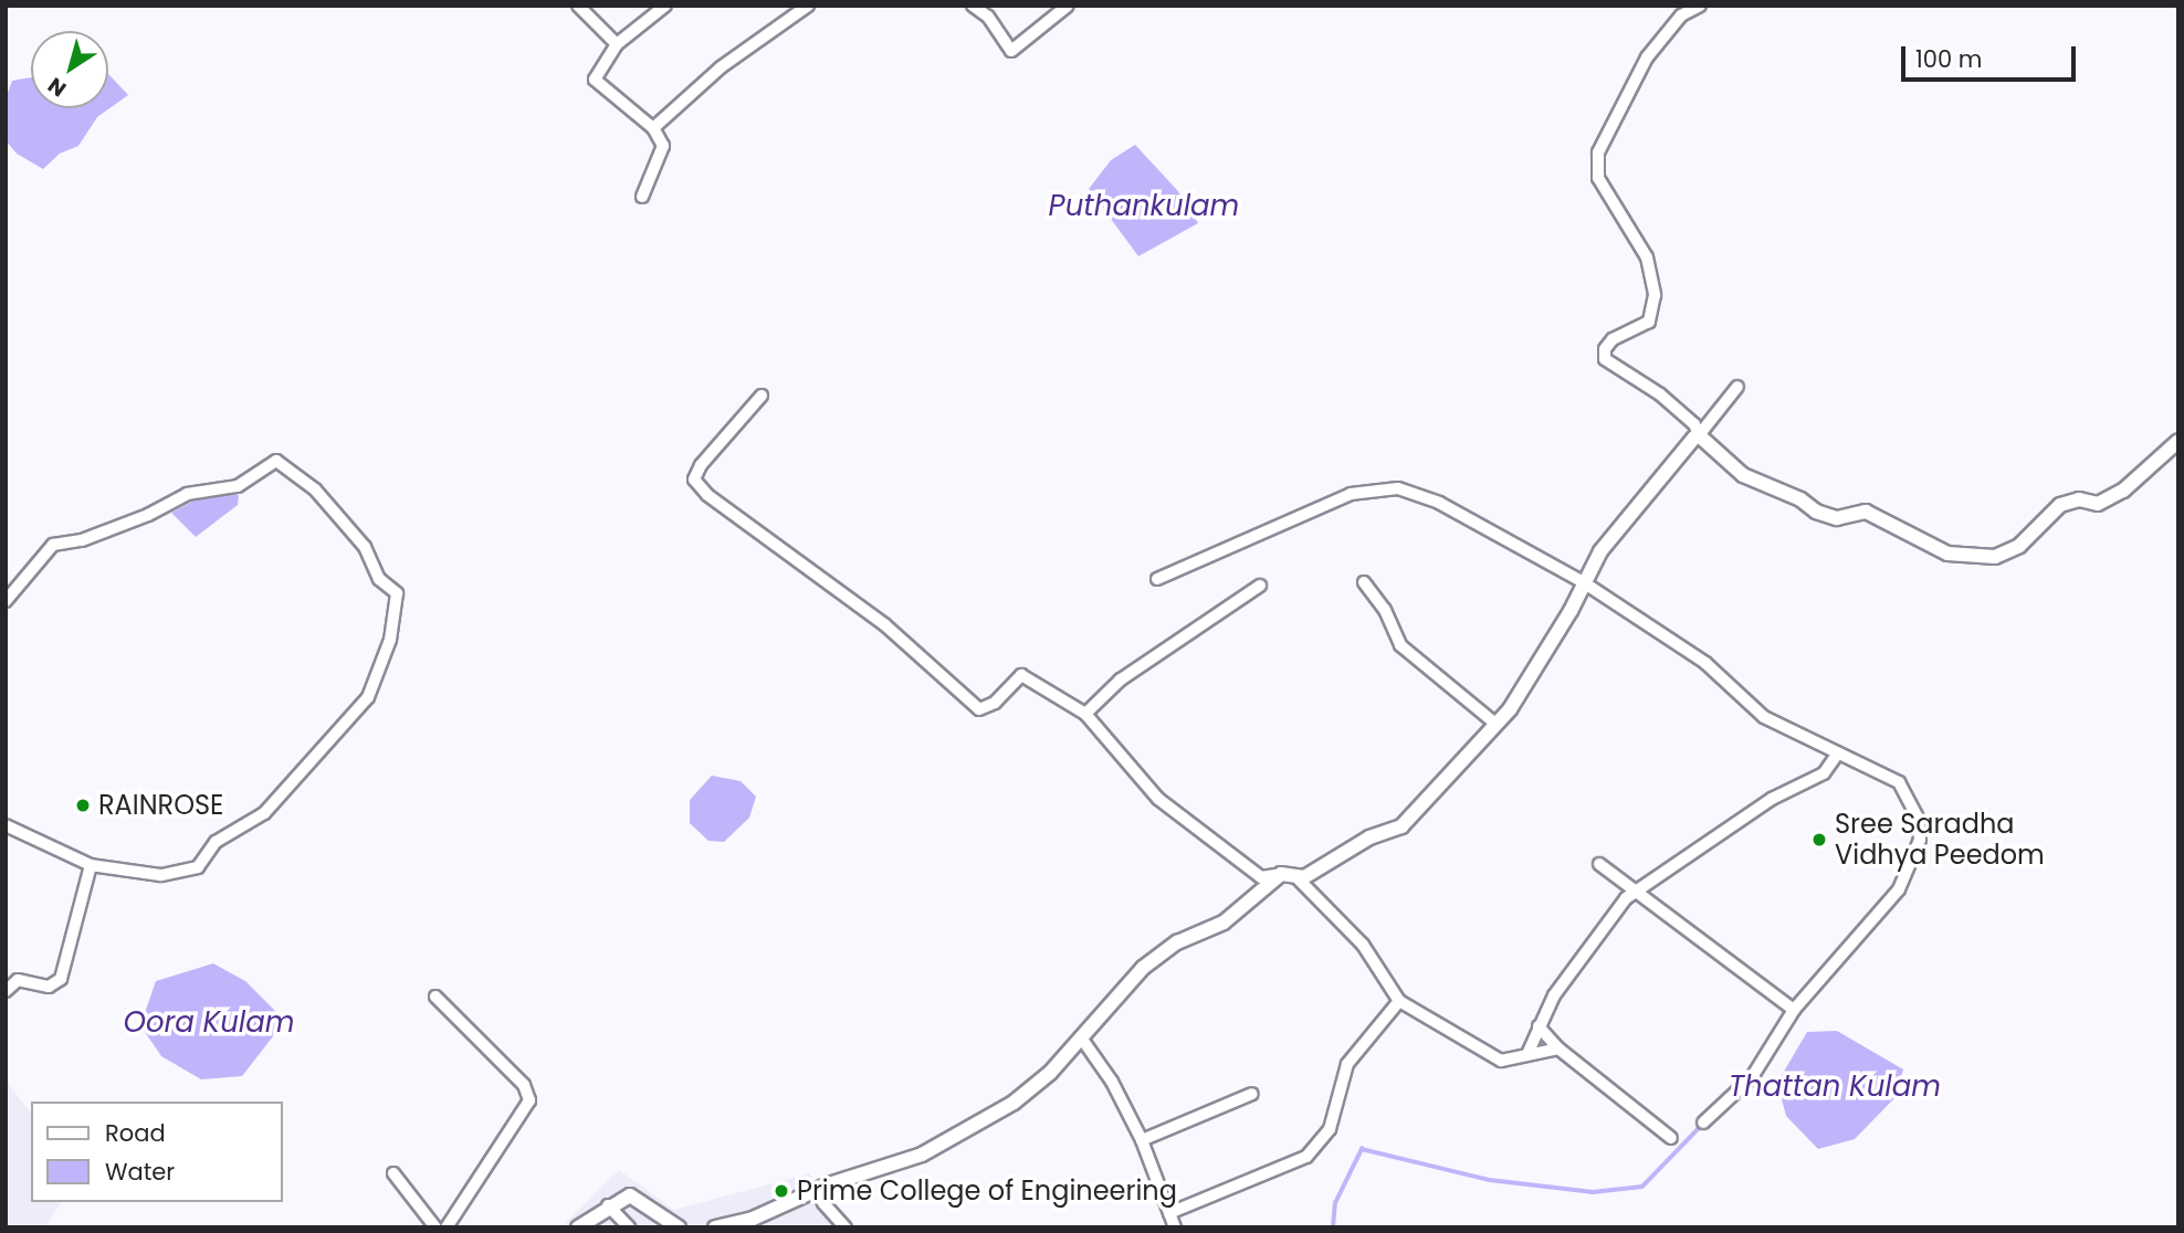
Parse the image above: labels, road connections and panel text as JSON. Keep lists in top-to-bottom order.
{
  "water": ["Puthankulam", "Oora Kulam", "Thattan Kulam"],
  "places": ["RAINROSE", "Sree Saradha Vidhya Peedom", "Prime College of Engineering"],
  "legend": ["Road", "Water"],
  "scale_bar": "100 m",
  "north": "bottom left"
}
